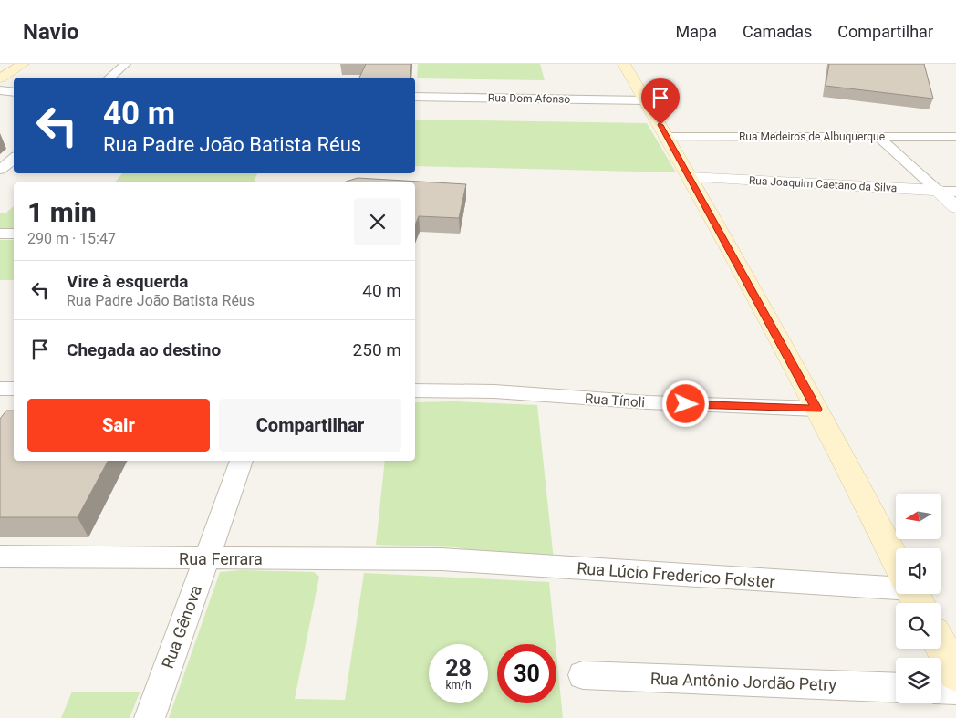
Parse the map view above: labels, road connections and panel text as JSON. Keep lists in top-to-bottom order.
{
  "streets": {
    "street": [
      "Rua Dom Afonso",
      "Rua Medeiros de Albuquerque",
      "Rua Joaquim Caetano da Silva",
      "Rua Tínoli",
      "Rua Ferrara",
      "Rua Lúcio Frederico Folster",
      "Rua Gênova",
      "Rua Antônio Jordão Petry"
    ]
  },
  "crossings": [
    ["Rua Ferrara", "Rua Lúcio Frederico Folster"],
    ["Rua Ferrara", "Rua Gênova"]
  ],
  "north": "left",
  "page": {
    "header": "Navio",
    "nav": ["Mapa", "Camadas", "Compartilhar"],
    "turn": ["40 m", "Rua Padre João Batista Réus"],
    "heading": ["1 min", "290 m · 15:47"],
    "list": [
      {
        "name": "Vire à esquerda",
        "note": "Rua Padre João Batista Réus",
        "value": "40 m"
      },
      {
        "name": "Chegada ao destino",
        "value": "250 m"
      }
    ],
    "buttons": ["Sair", "Compartilhar"],
    "speed": "28 km/h",
    "limit": "30"
  }
}
